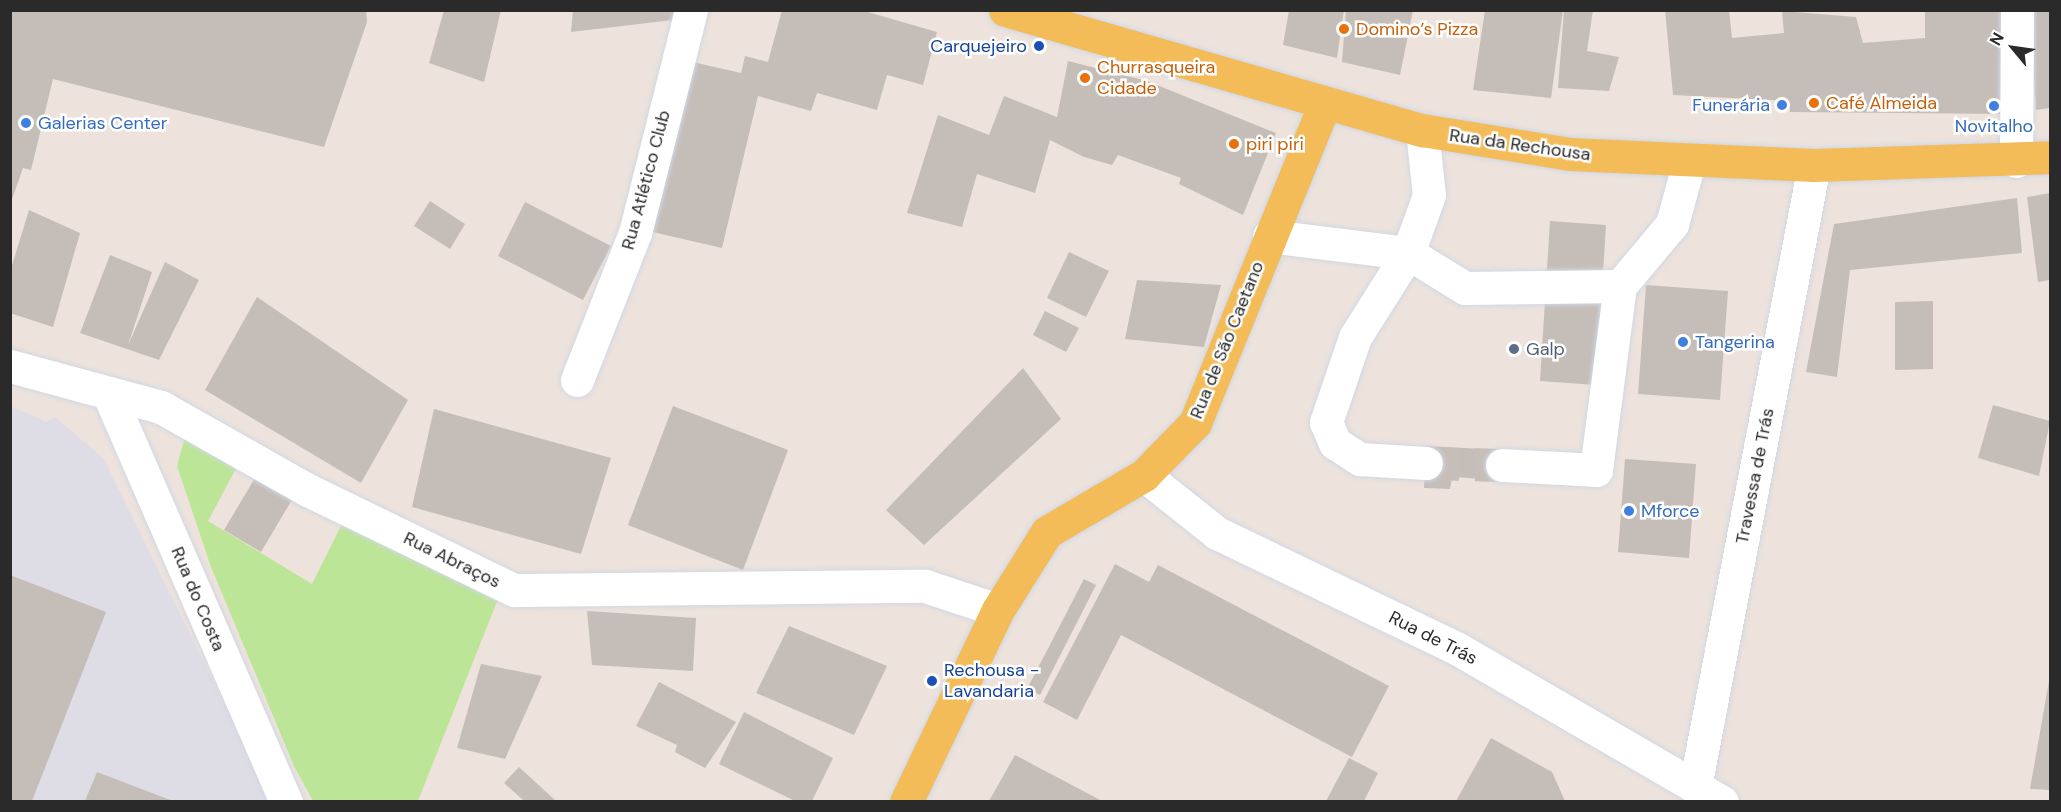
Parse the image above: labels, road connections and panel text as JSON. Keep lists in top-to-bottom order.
{
  "streets": {
    "main road": ["Rua da Rechousa", "Rua de São Caetano"],
    "street": [
      "Rua Atlético Club",
      "Travessa de Trás",
      "Rua Abraços",
      "Rua do Costa",
      "Rua de Trás"
    ]
  },
  "crossings": [
    ["Rua da Rechousa", "Rua de São Caetano"],
    ["Rua da Rechousa", "Travessa de Trás"],
    ["Rua de São Caetano", "Rua Abraços"],
    ["Rua de São Caetano", "Rua de Trás"],
    ["Travessa de Trás", "Rua de Trás"],
    ["Rua Abraços", "Rua do Costa"]
  ],
  "places": [
    "Domino’s Pizza",
    "Carquejeiro",
    "Churrasqueira Cidade",
    "Café Almeida",
    "Funerária",
    "Novitalho",
    "Galerias Center",
    "piri piri",
    "Tangerina",
    "Galp",
    "Mforce",
    "Rechousa - Lavandaria"
  ],
  "north": "top left"
}
